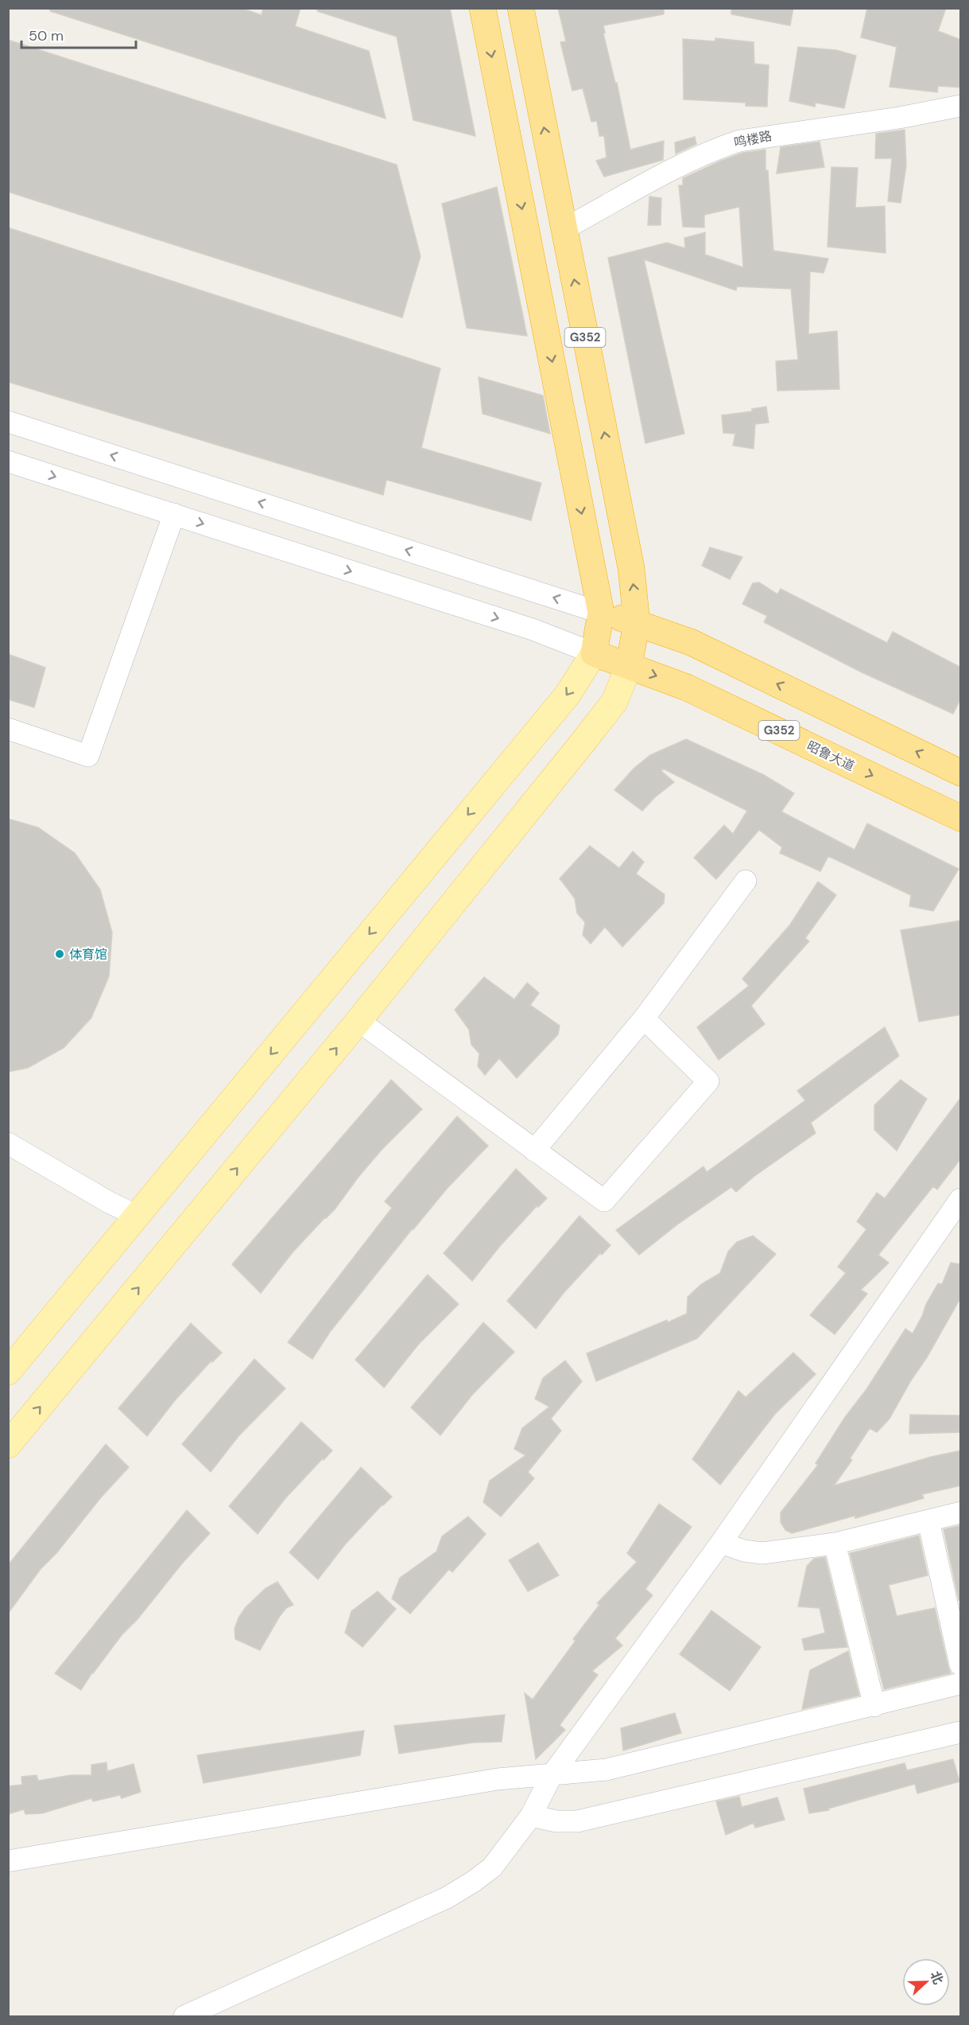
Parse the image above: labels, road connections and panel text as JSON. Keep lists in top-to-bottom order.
{
  "streets": {
    "highway": ["G352", "昭鲁大道"],
    "street": ["鸣楼路"]
  },
  "crossings": [
    ["鸣楼路", "G352"],
    ["G352", "昭鲁大道"]
  ],
  "places": ["体育馆"],
  "scale_bar": "50 m",
  "north": "right"
}
